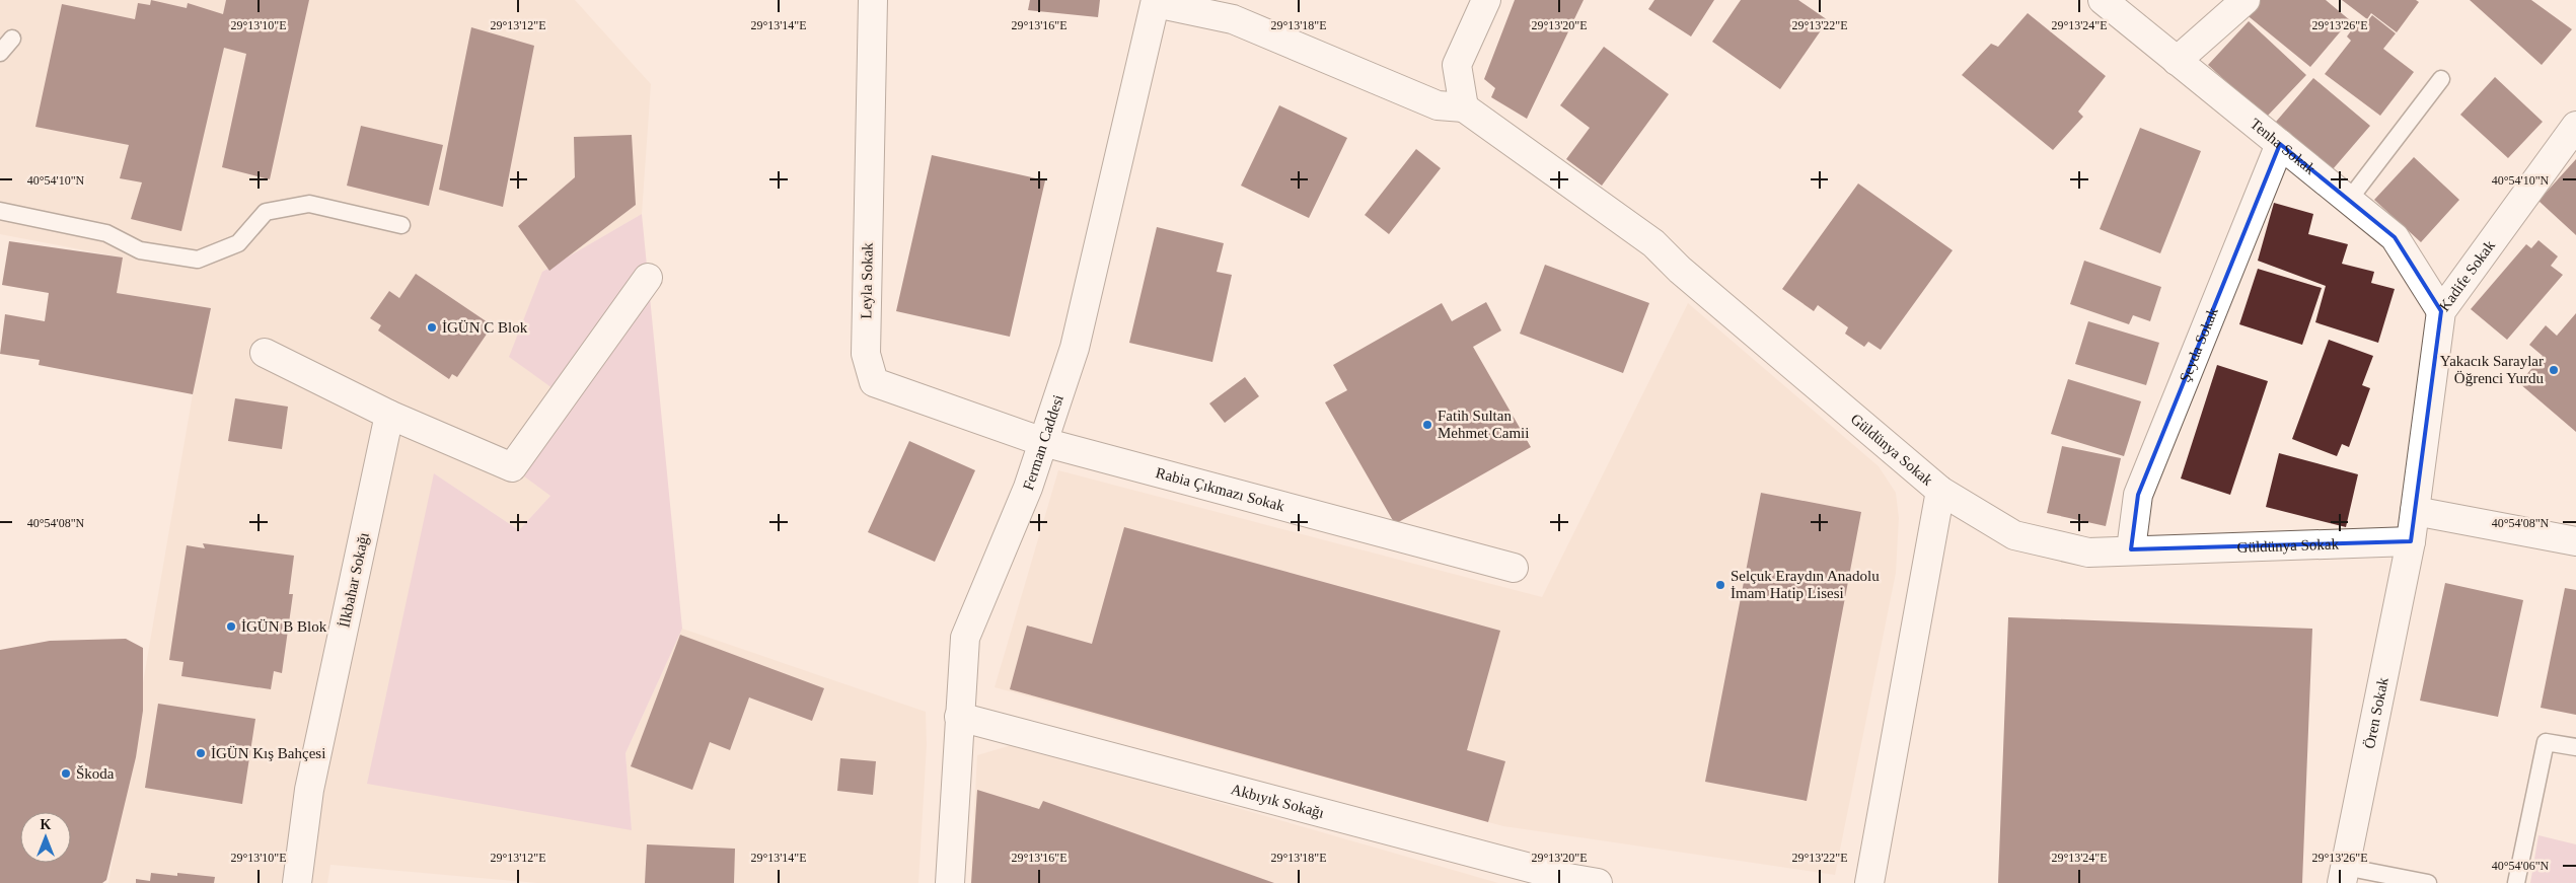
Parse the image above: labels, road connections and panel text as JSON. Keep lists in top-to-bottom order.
{
  "streets": {
    "street": [
      "Tenha Sokak",
      "Kadife Sokak",
      "Leyla Sokak",
      "Şeyda Sokak",
      "Ferman Caddesi",
      "Güldünya Sokak",
      "Rabia Çıkmazı Sokak",
      "İlkbahar Sokağı",
      "Ören Sokak",
      "Akbıyık Sokağı"
    ]
  },
  "crossings": [
    ["Tenha Sokak", "Kadife Sokak"],
    ["Tenha Sokak", "Şeyda Sokak"],
    ["Kadife Sokak", "Güldünya Sokak"],
    ["Kadife Sokak", "Ören Sokak"],
    ["Leyla Sokak", "Ferman Caddesi"],
    ["Leyla Sokak", "Rabia Çıkmazı Sokak"],
    ["Şeyda Sokak", "Güldünya Sokak"],
    ["Ferman Caddesi", "Rabia Çıkmazı Sokak"],
    ["Ferman Caddesi", "Akbıyık Sokağı"],
    ["Güldünya Sokak", "Ören Sokak"]
  ],
  "places": [
    "İGÜN C Blok",
    "Yakacık Saraylar Öğrenci Yurdu",
    "Fatih Sultan Mehmet Camii",
    "Selçuk Eraydın Anadolu İmam Hatip Lisesi",
    "İGÜN B Blok",
    "İGÜN Kış Bahçesi",
    "Škoda"
  ],
  "north": "top",
  "coordinates": [
    "29°13'10\"E",
    "29°13'12\"E",
    "29°13'14\"E",
    "29°13'16\"E",
    "29°13'18\"E",
    "29°13'20\"E",
    "29°13'22\"E",
    "29°13'24\"E",
    "29°13'26\"E",
    "40°54'10\"N",
    "40°54'08\"N",
    "40°54'06\"N"
  ]
}
